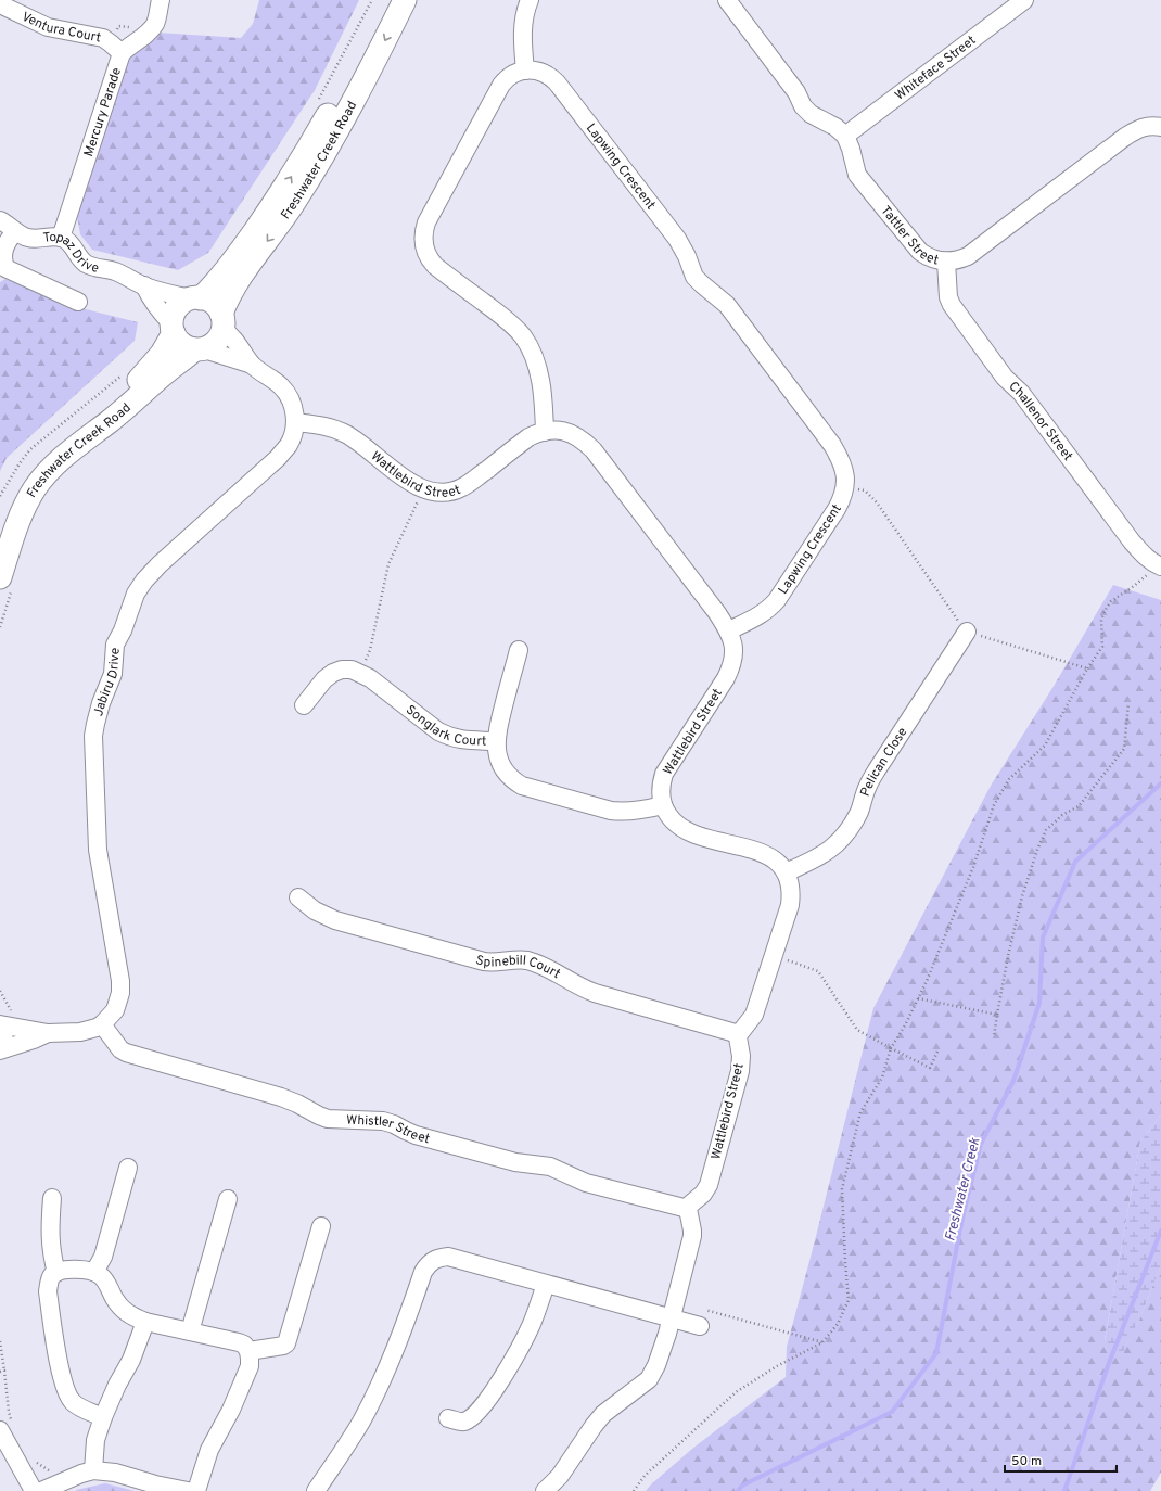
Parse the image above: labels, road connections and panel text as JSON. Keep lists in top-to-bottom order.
{
  "streets": {
    "main road": ["Freshwater Creek Road"],
    "street": [
      "Ventura Court",
      "Whiteface Street",
      "Mercury Parade",
      "Lapwing Crescent",
      "Tattler Street",
      "Topaz Drive",
      "Challenor Street",
      "Wattlebird Street",
      "Jabiru Drive",
      "Songlark Court",
      "Pelican Close",
      "Spinebill Court",
      "Whistler Street"
    ]
  },
  "crossings": [
    ["Ventura Court", "Mercury Parade"],
    ["Whiteface Street", "Tattler Street"],
    ["Mercury Parade", "Topaz Drive"],
    ["Freshwater Creek Road", "Topaz Drive"],
    ["Freshwater Creek Road", "Jabiru Drive"],
    ["Lapwing Crescent", "Wattlebird Street"],
    ["Tattler Street", "Challenor Street"],
    ["Topaz Drive", "Jabiru Drive"],
    ["Wattlebird Street", "Jabiru Drive"],
    ["Wattlebird Street", "Songlark Court"],
    ["Wattlebird Street", "Spinebill Court"],
    ["Wattlebird Street", "Whistler Street"],
    ["Jabiru Drive", "Whistler Street"]
  ],
  "water": ["Freshwater Creek"],
  "scale_bar": "50 m"
}
